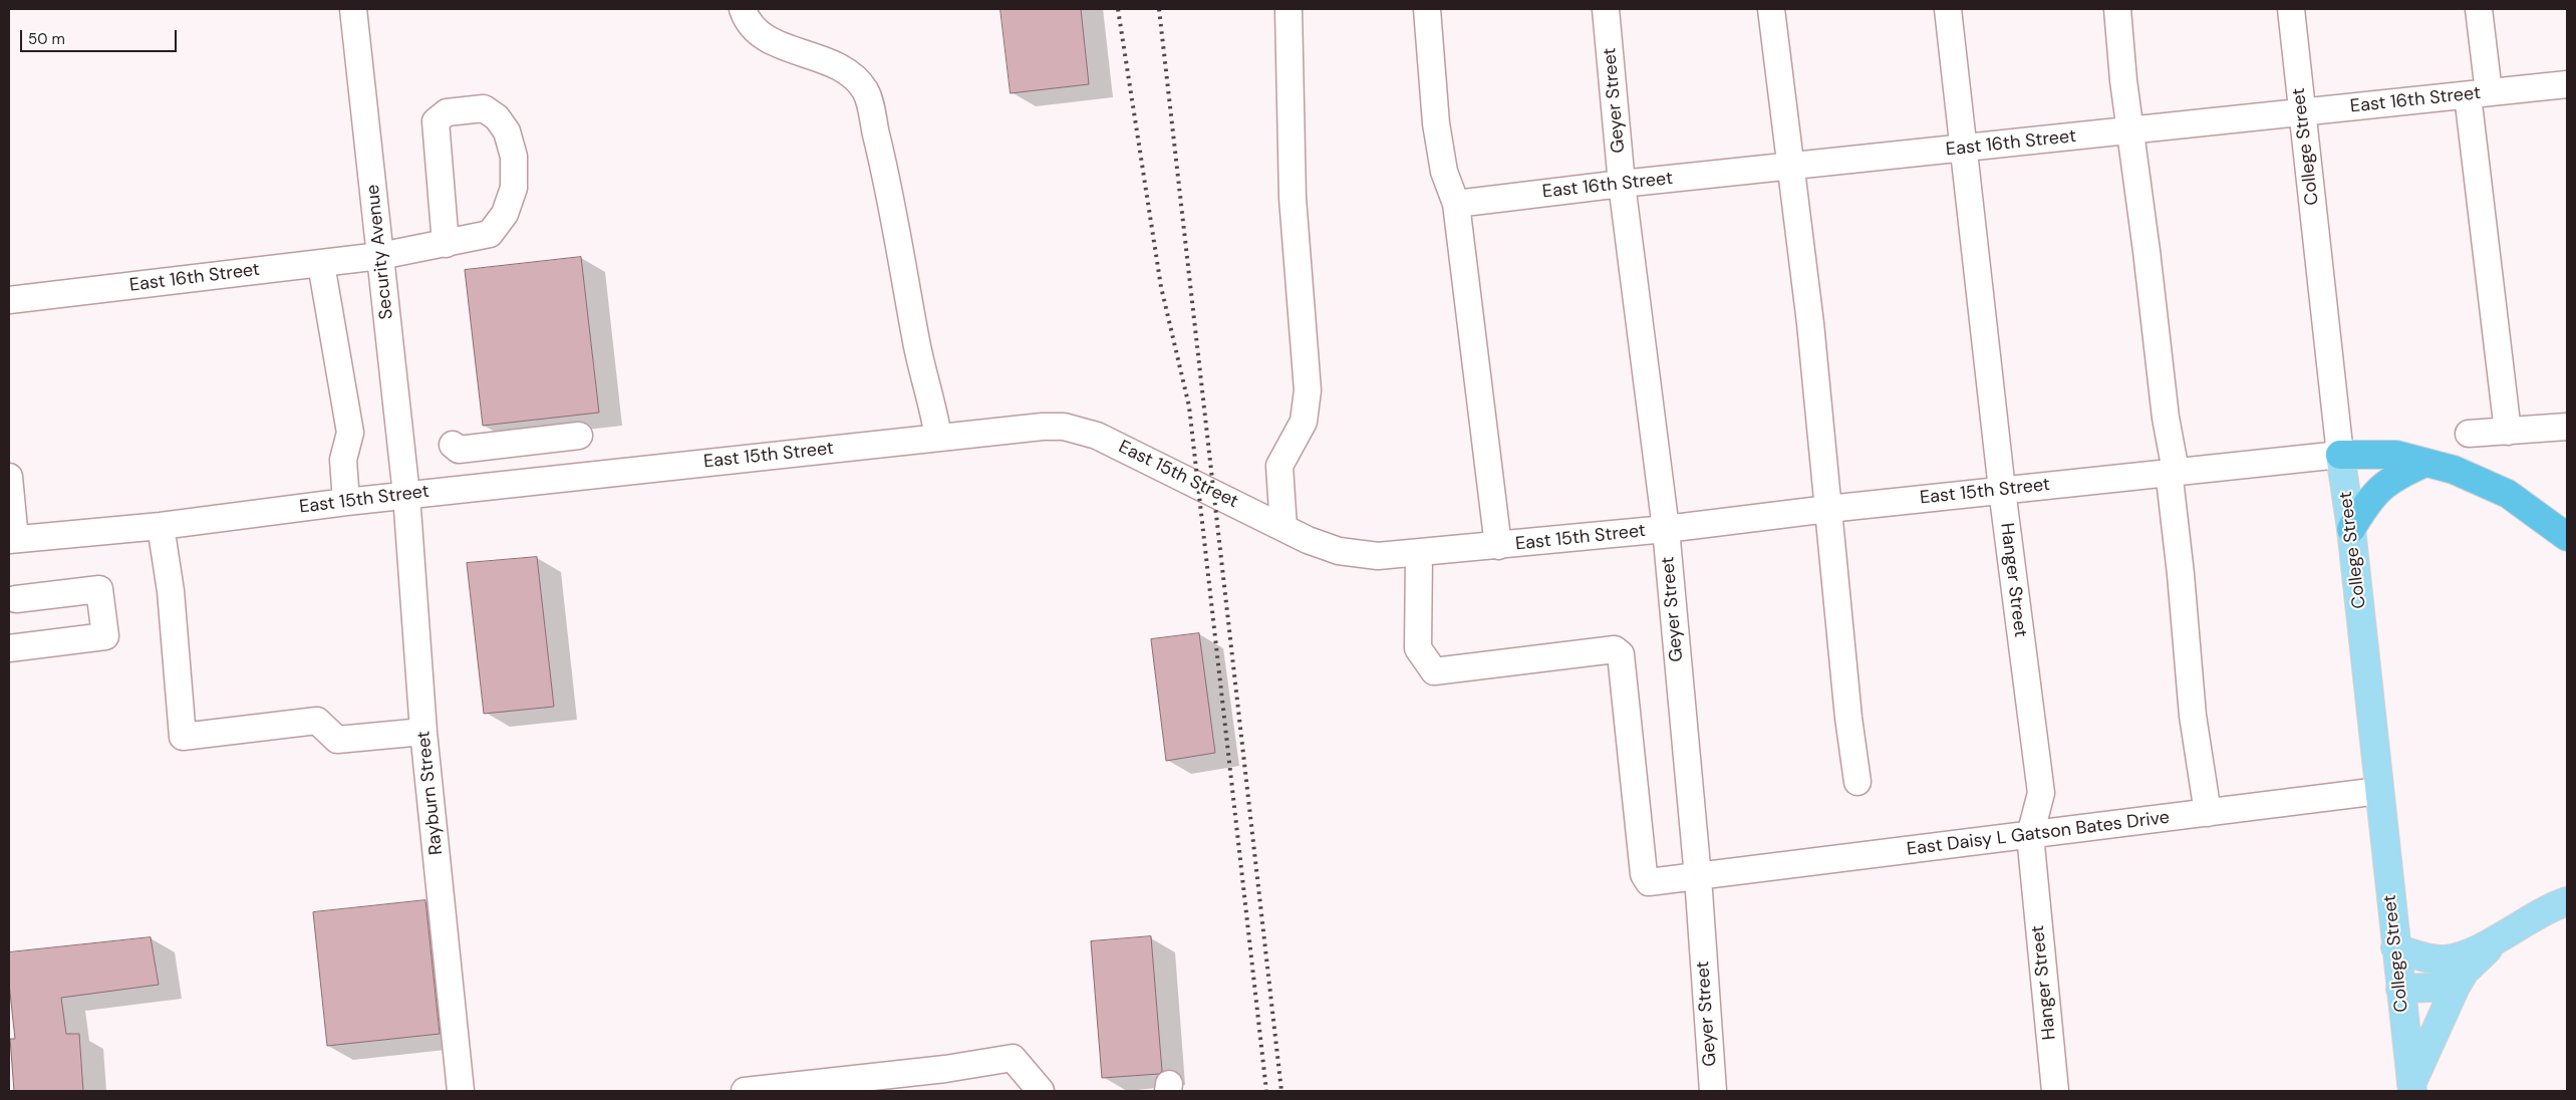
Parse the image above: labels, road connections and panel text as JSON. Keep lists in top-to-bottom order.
{
  "streets": {
    "main road": ["College Street"],
    "street": [
      "Geyer Street",
      "East 16th Street",
      "Security Avenue",
      "East 15th Street",
      "Hanger Street",
      "Rayburn Street",
      "East Daisy L Gatson Bates Drive"
    ]
  },
  "crossings": [
    ["Geyer Street", "East 16th Street"],
    ["Geyer Street", "East 15th Street"],
    ["Geyer Street", "East Daisy L Gatson Bates Drive"],
    ["East 16th Street", "College Street"],
    ["East 16th Street", "Security Avenue"],
    ["East 16th Street", "Hanger Street"],
    ["College Street", "East 15th Street"],
    ["College Street", "East Daisy L Gatson Bates Drive"],
    ["Security Avenue", "East 15th Street"],
    ["Security Avenue", "Rayburn Street"],
    ["East 15th Street", "Hanger Street"],
    ["East 15th Street", "Rayburn Street"],
    ["East 15th Street", "East Daisy L Gatson Bates Drive"],
    ["Hanger Street", "East Daisy L Gatson Bates Drive"]
  ],
  "scale_bar": "50 m"
}
